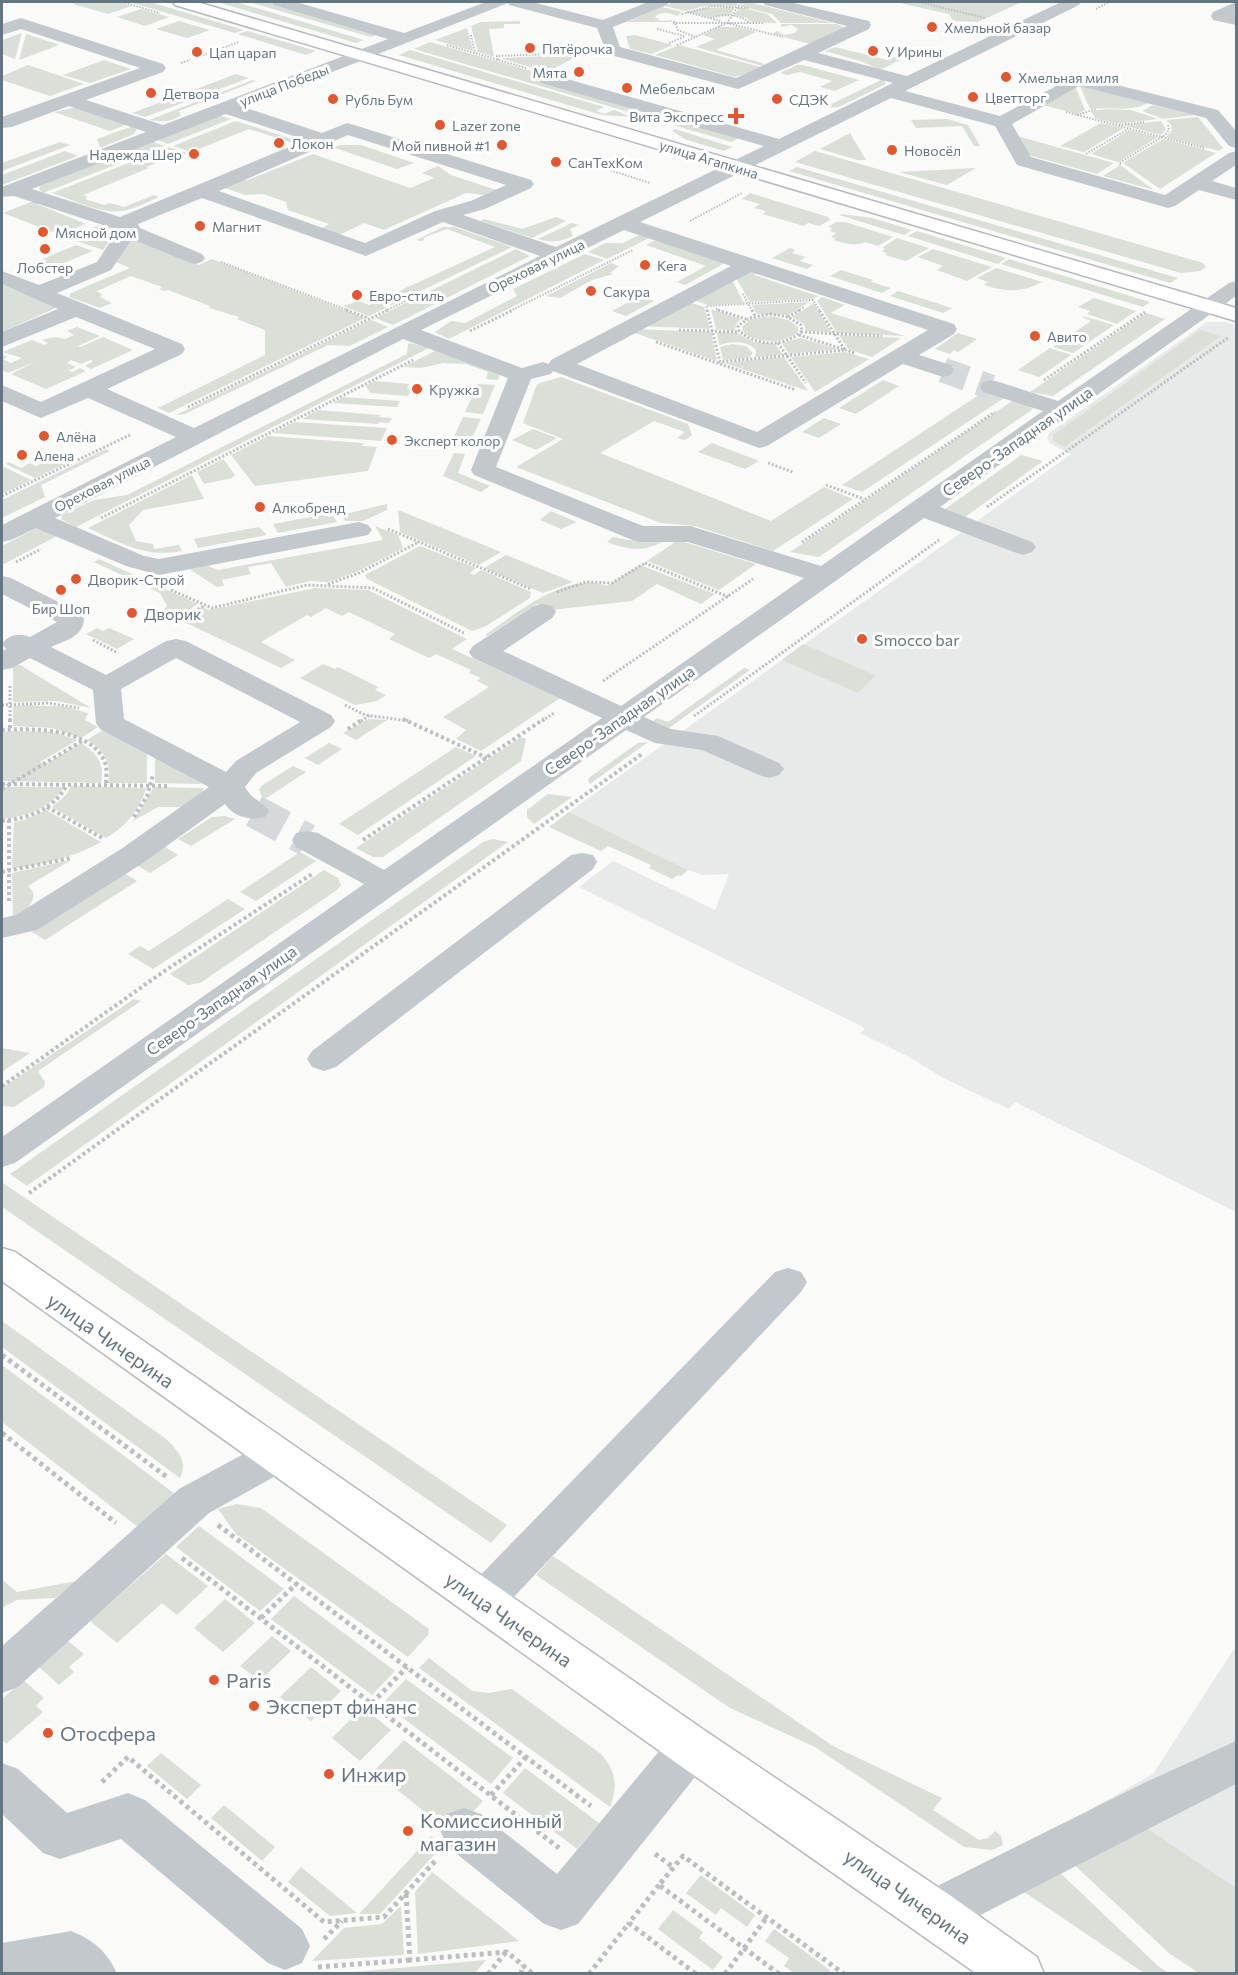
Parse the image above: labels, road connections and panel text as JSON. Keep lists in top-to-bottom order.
{
  "streets": {
    "main road": ["улица Агапкина", "улица Чичерина"],
    "street": ["улица Победы", "Ореховая улица", "Северо-Западная улица"]
  },
  "crossings": [
    ["улица Победы", "улица Агапкина"],
    ["улица Агапкина", "Ореховая улица"],
    ["улица Агапкина", "Северо-Западная улица"]
  ],
  "places": {
    "other": [
      "Хмельной базар",
      "Пятёрочка",
      "У Ирины",
      "Цап царап",
      "Мята",
      "Хмельная миля",
      "Мебельсам",
      "Детвора",
      "Цветторг",
      "Рубль Бум",
      "СДЭК",
      "Lazer zone",
      "Локон",
      "Мой пивной #1",
      "Новосёл",
      "Надежда Шер",
      "СанТехКом",
      "Магнит",
      "Мясной дом",
      "Лобстер",
      "Кега",
      "Сакура",
      "Евро-стиль",
      "Авито",
      "Кружка",
      "Алёна",
      "Эксперт колор",
      "Алена",
      "Алкобренд",
      "Дворик-Строй",
      "Бир Шоп",
      "Дворик",
      "Smocco bar",
      "Paris",
      "Эксперт финанс",
      "Отосфера",
      "Инжир",
      "Комиссионный магазин"
    ],
    "health": ["Вита Экспресс"]
  }
}
